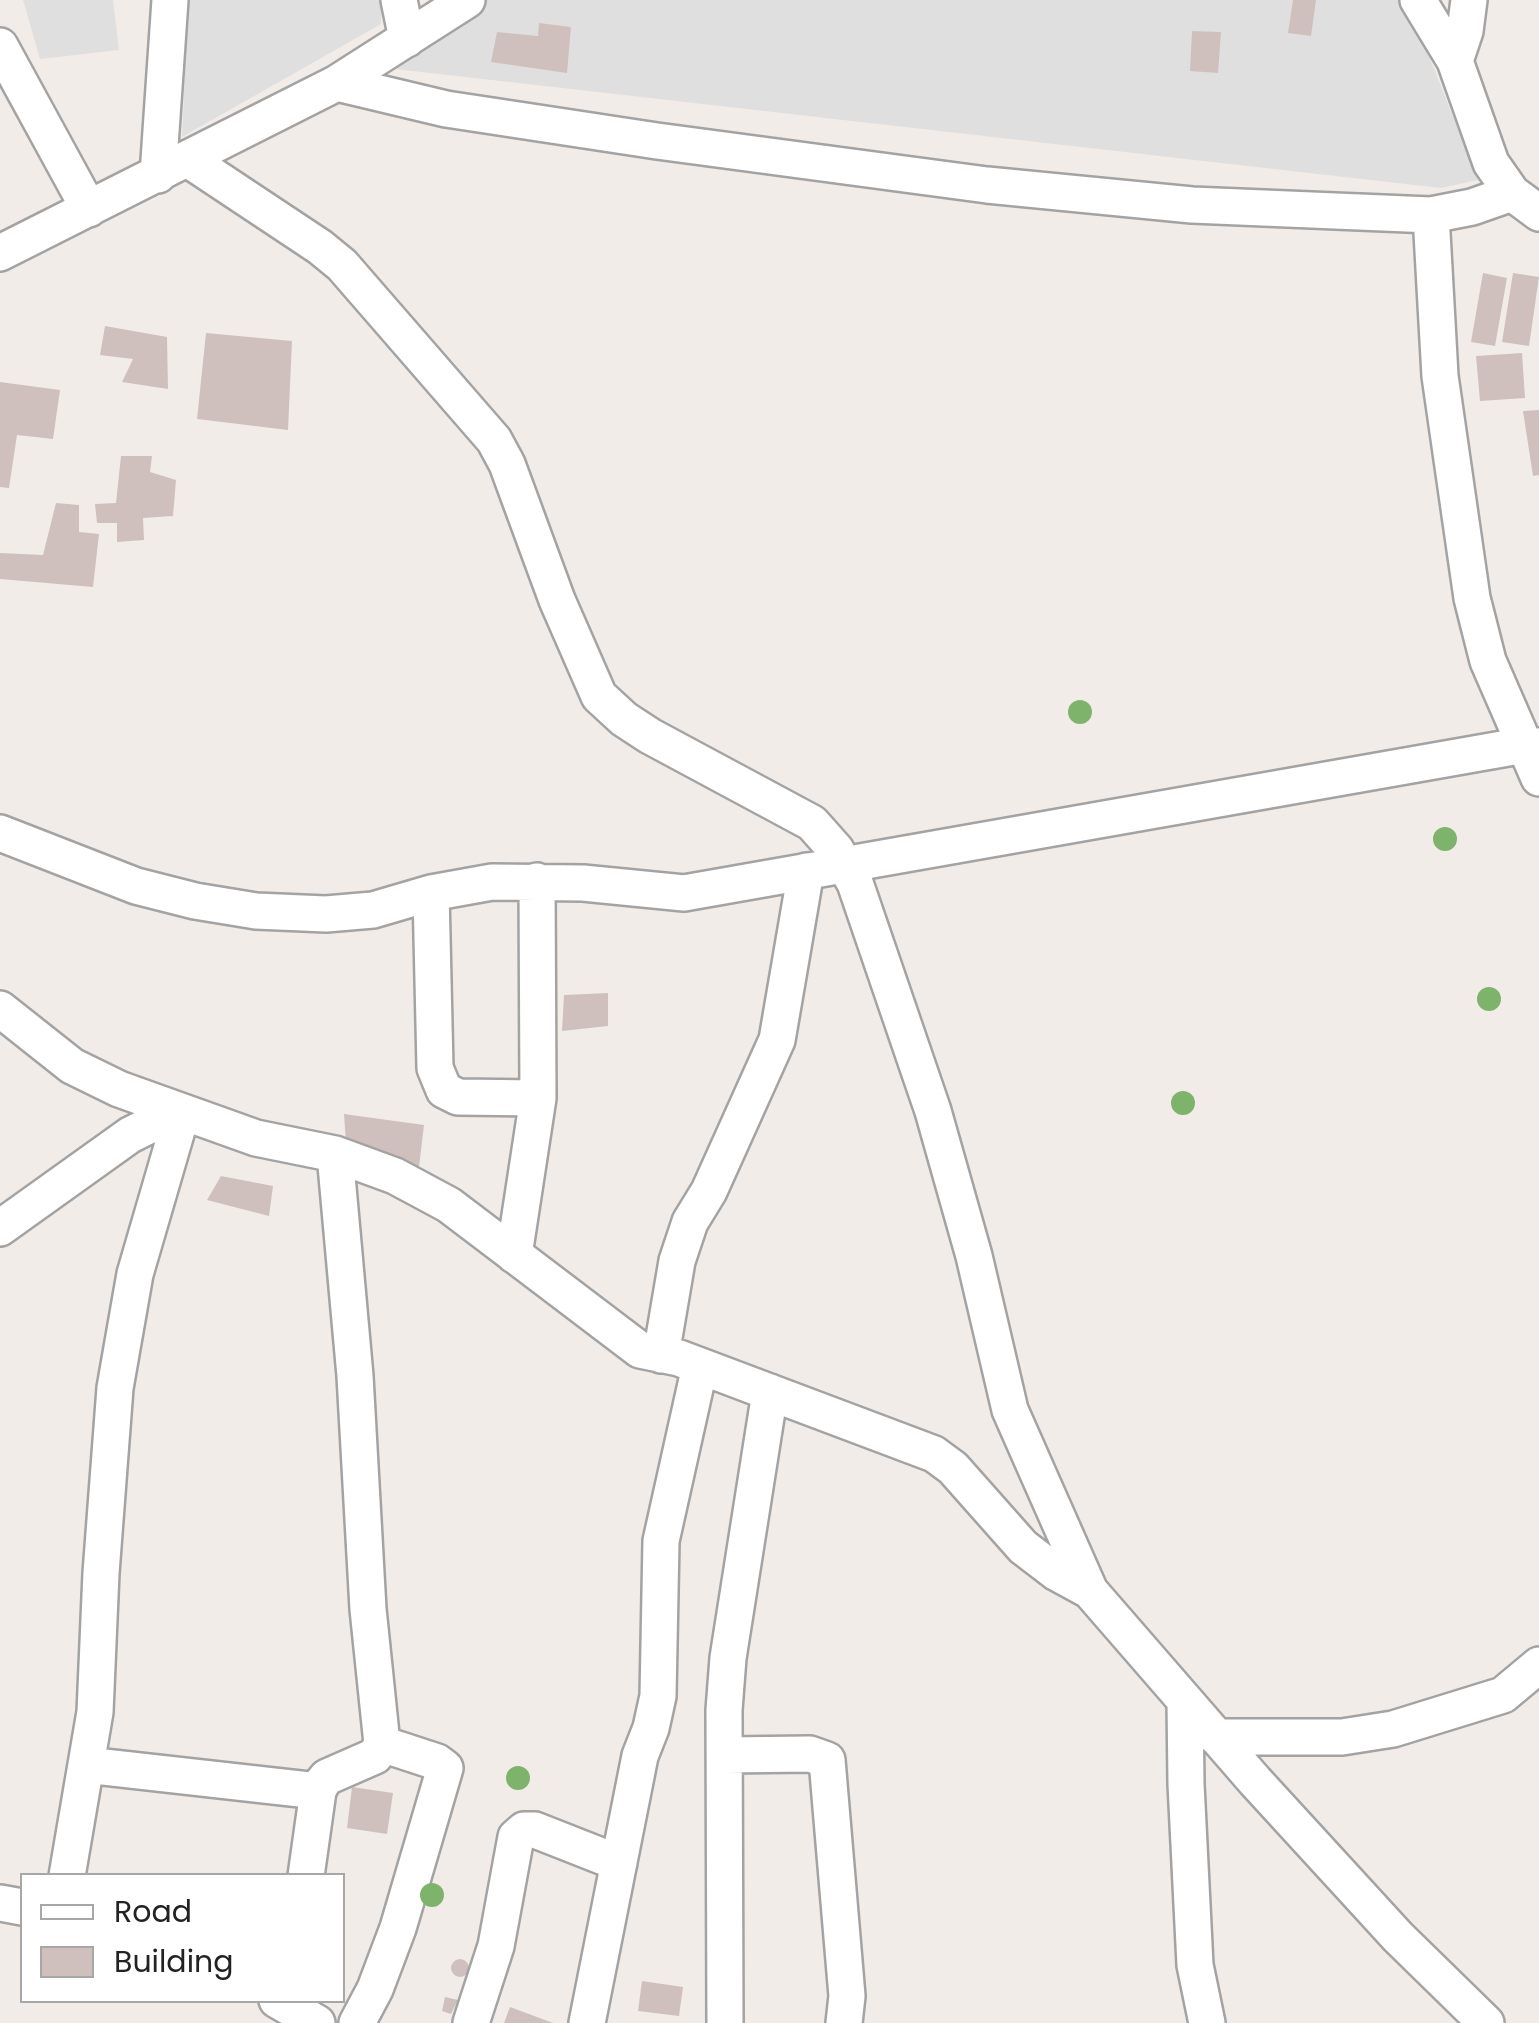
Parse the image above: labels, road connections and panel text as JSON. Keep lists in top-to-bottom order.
{
  "legend": ["Road", "Building"]
}
